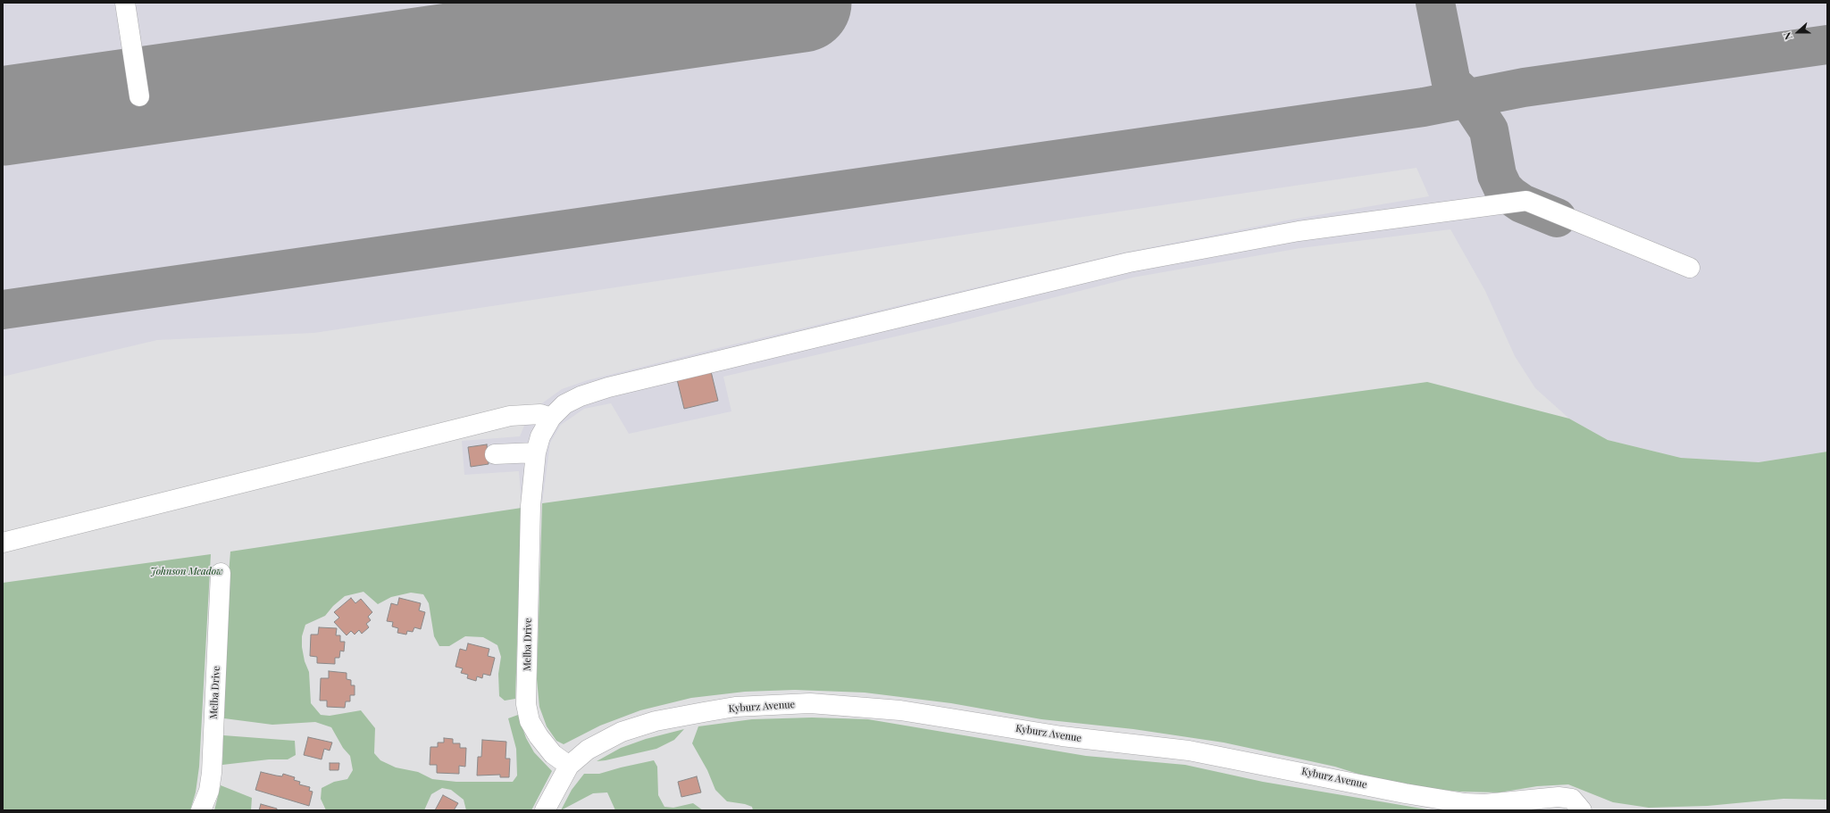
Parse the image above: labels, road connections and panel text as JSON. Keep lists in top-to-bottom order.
{
  "streets": {
    "street": ["Melba Drive", "Kyburz Avenue"]
  },
  "crossings": [
    ["Melba Drive", "Kyburz Avenue"]
  ],
  "parks": ["Johnson Meadow"],
  "north": "left"
}
